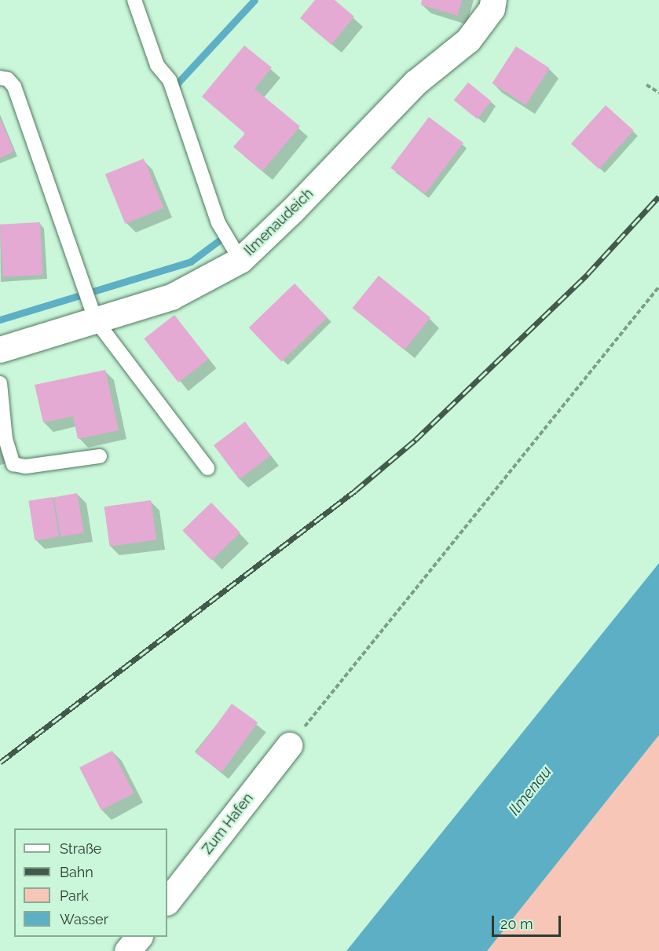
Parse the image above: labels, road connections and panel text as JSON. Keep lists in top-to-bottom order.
{
  "streets": {
    "street": ["Ilmenaudeich", "Zum Hafen"]
  },
  "water": ["Ilmenau"],
  "legend": [
    "Straße",
    "Bahn",
    "Park",
    "Wasser"
  ],
  "scale_bar": "20 m"
}
